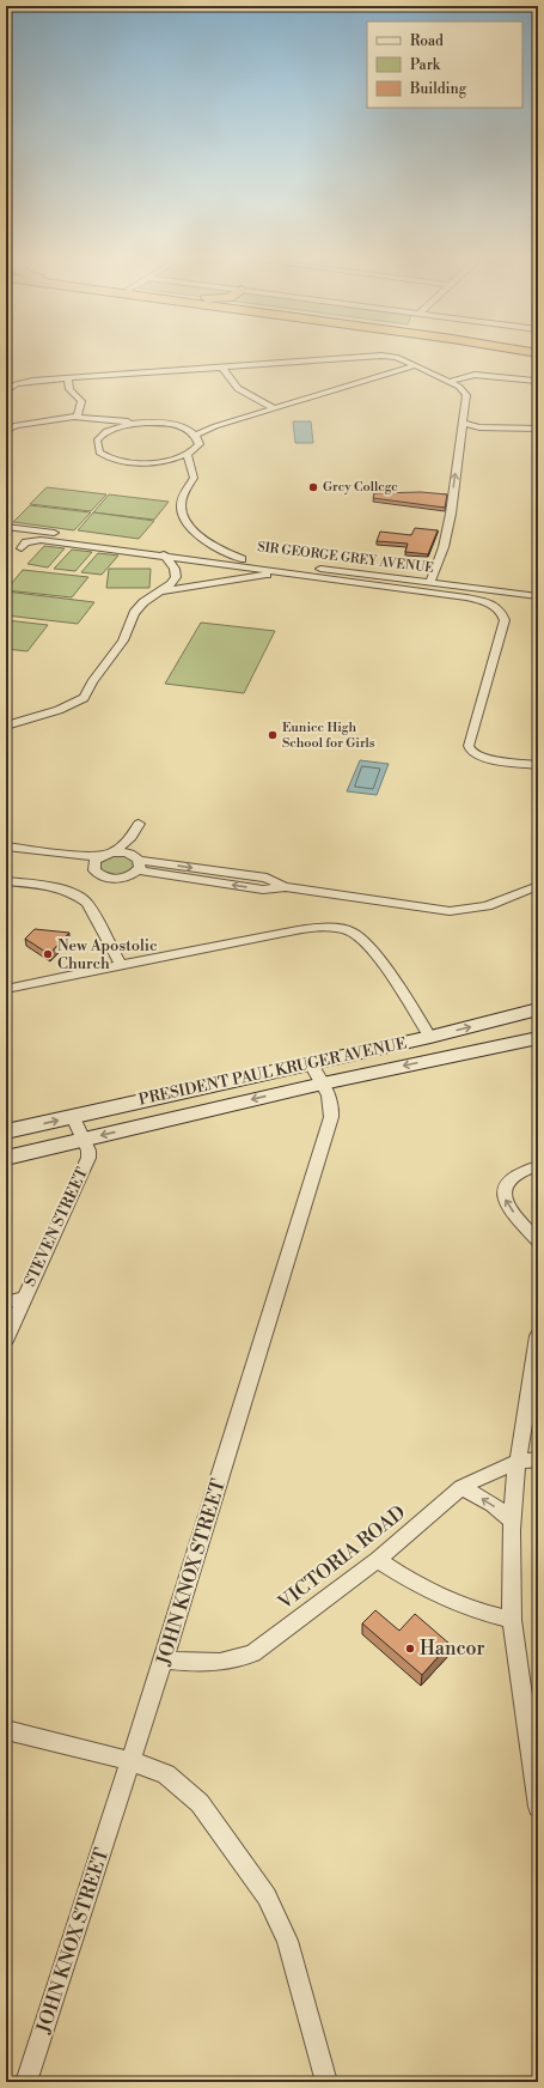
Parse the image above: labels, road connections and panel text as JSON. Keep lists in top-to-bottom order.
{
  "streets": {
    "street": [
      "SIR GEORGE GREY AVENUE",
      "PRESIDENT PAUL KRUGER AVENUE",
      "STEVEN STREET",
      "VICTORIA ROAD",
      "JOHN KNOX STREET"
    ]
  },
  "crossings": [
    ["PRESIDENT PAUL KRUGER AVENUE", "STEVEN STREET"],
    ["PRESIDENT PAUL KRUGER AVENUE", "JOHN KNOX STREET"],
    ["VICTORIA ROAD", "JOHN KNOX STREET"]
  ],
  "places": [
    "Grey College",
    "Eunice High School for Girls",
    "New Apostolic Church",
    "Hancor"
  ],
  "legend": ["Road", "Park", "Building"]
}
